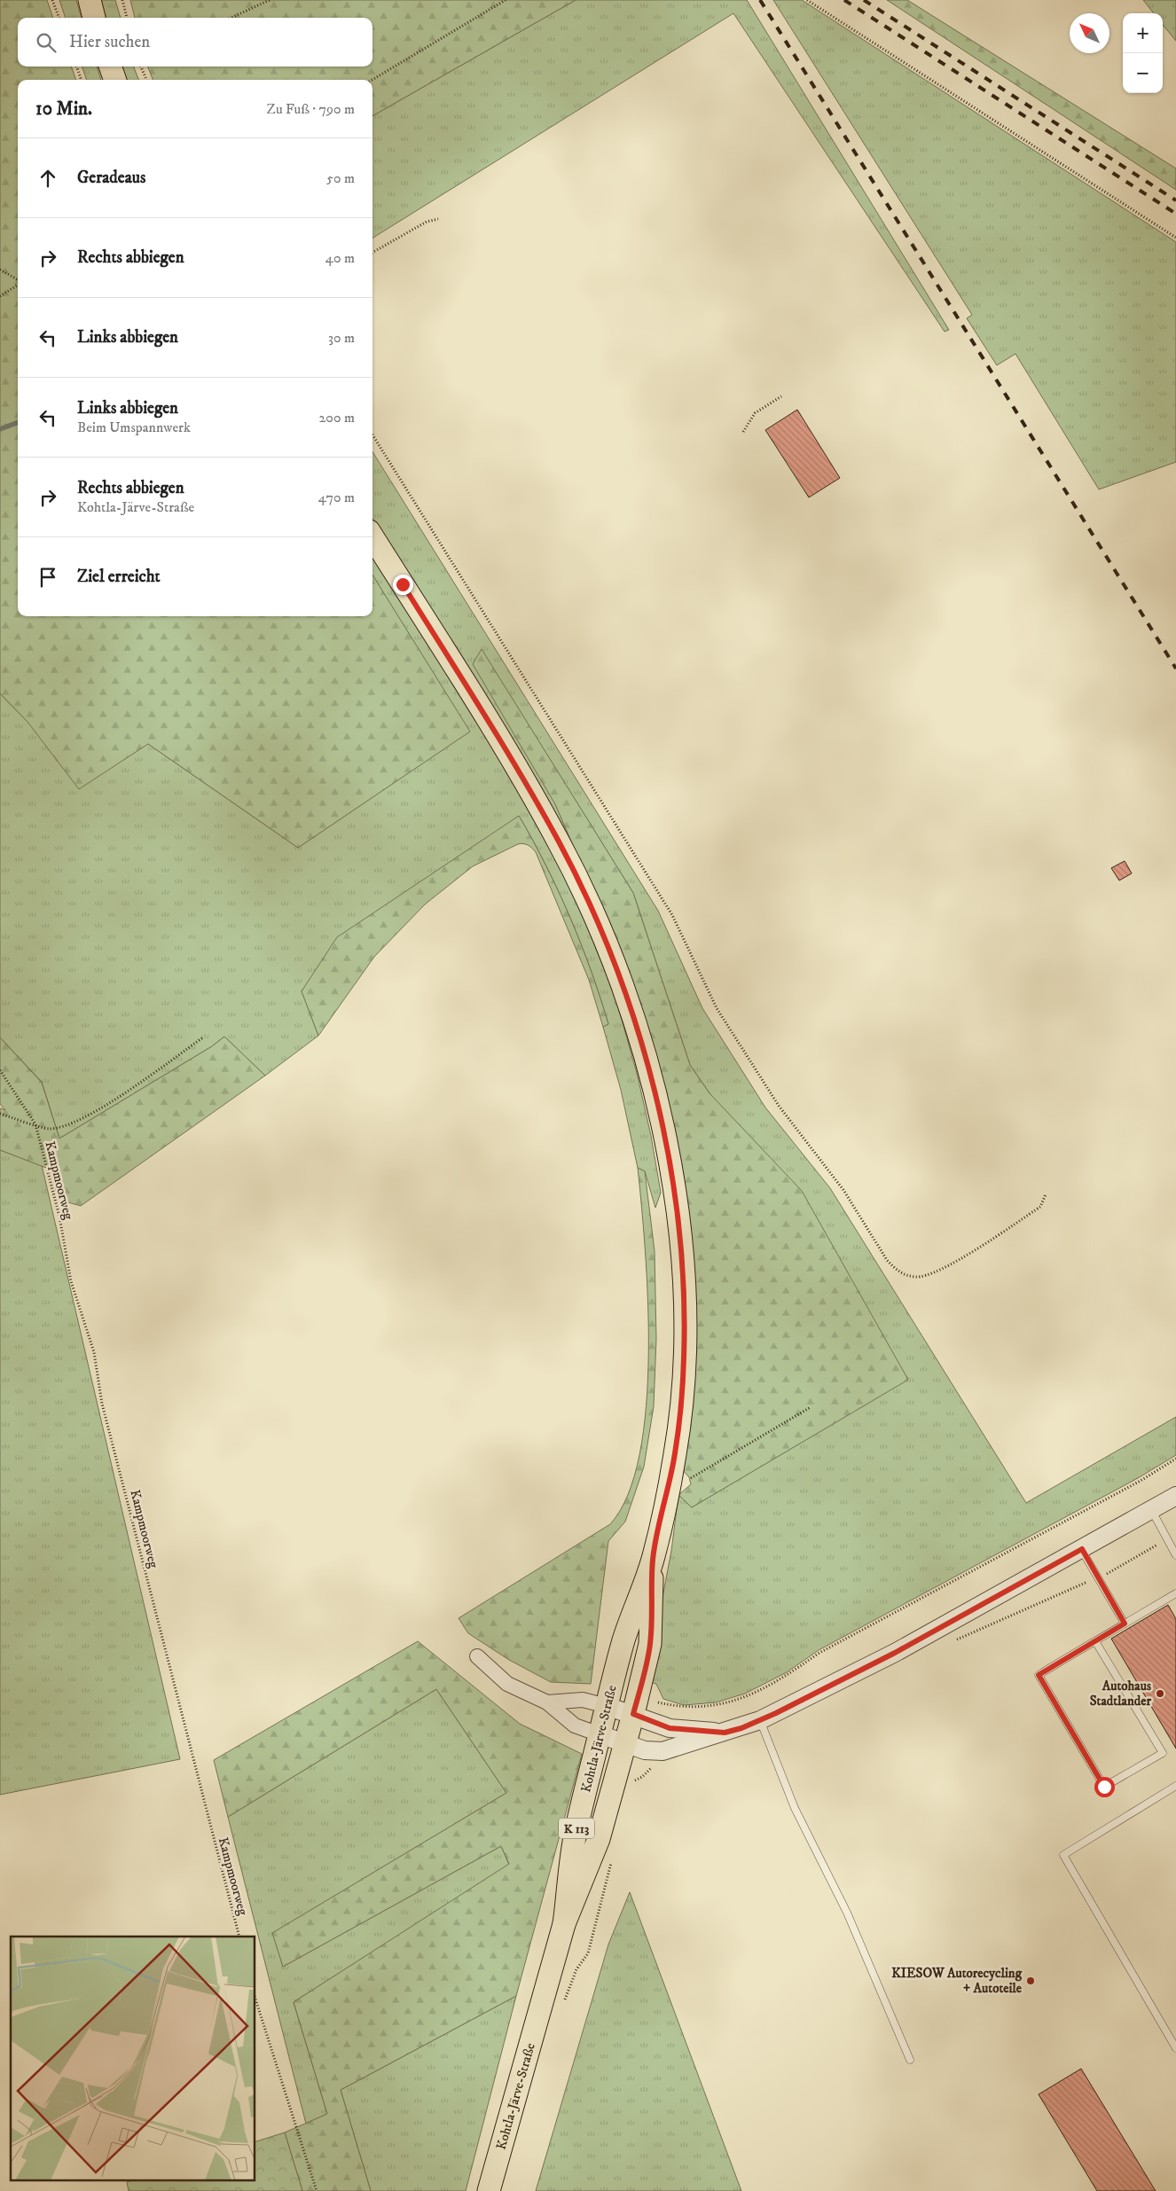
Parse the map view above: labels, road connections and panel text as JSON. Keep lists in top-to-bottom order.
{
  "streets": {
    "main road": ["Kohtla-Järve-Straße", "K 113"],
    "path": ["Kampmoorweg"]
  },
  "places": ["Autohaus Stadtlander", "KIESOW Autorecycling + Autoteile"],
  "north": "top left",
  "page": {
    "map_buttons": ["+", "−"],
    "search": "Hier suchen",
    "heading": ["10 Min.", "Zu Fuß · 790 m"],
    "list": [
      ["Geradeaus", "50 m"],
      ["Rechts abbiegen", "40 m"],
      ["Links abbiegen", "30 m"],
      ["Links abbiegen", "Beim Umspannwerk", "200 m"],
      ["Rechts abbiegen", "Kohtla-Järve-Straße", "470 m"],
      "Ziel erreicht"
    ]
  }
}
